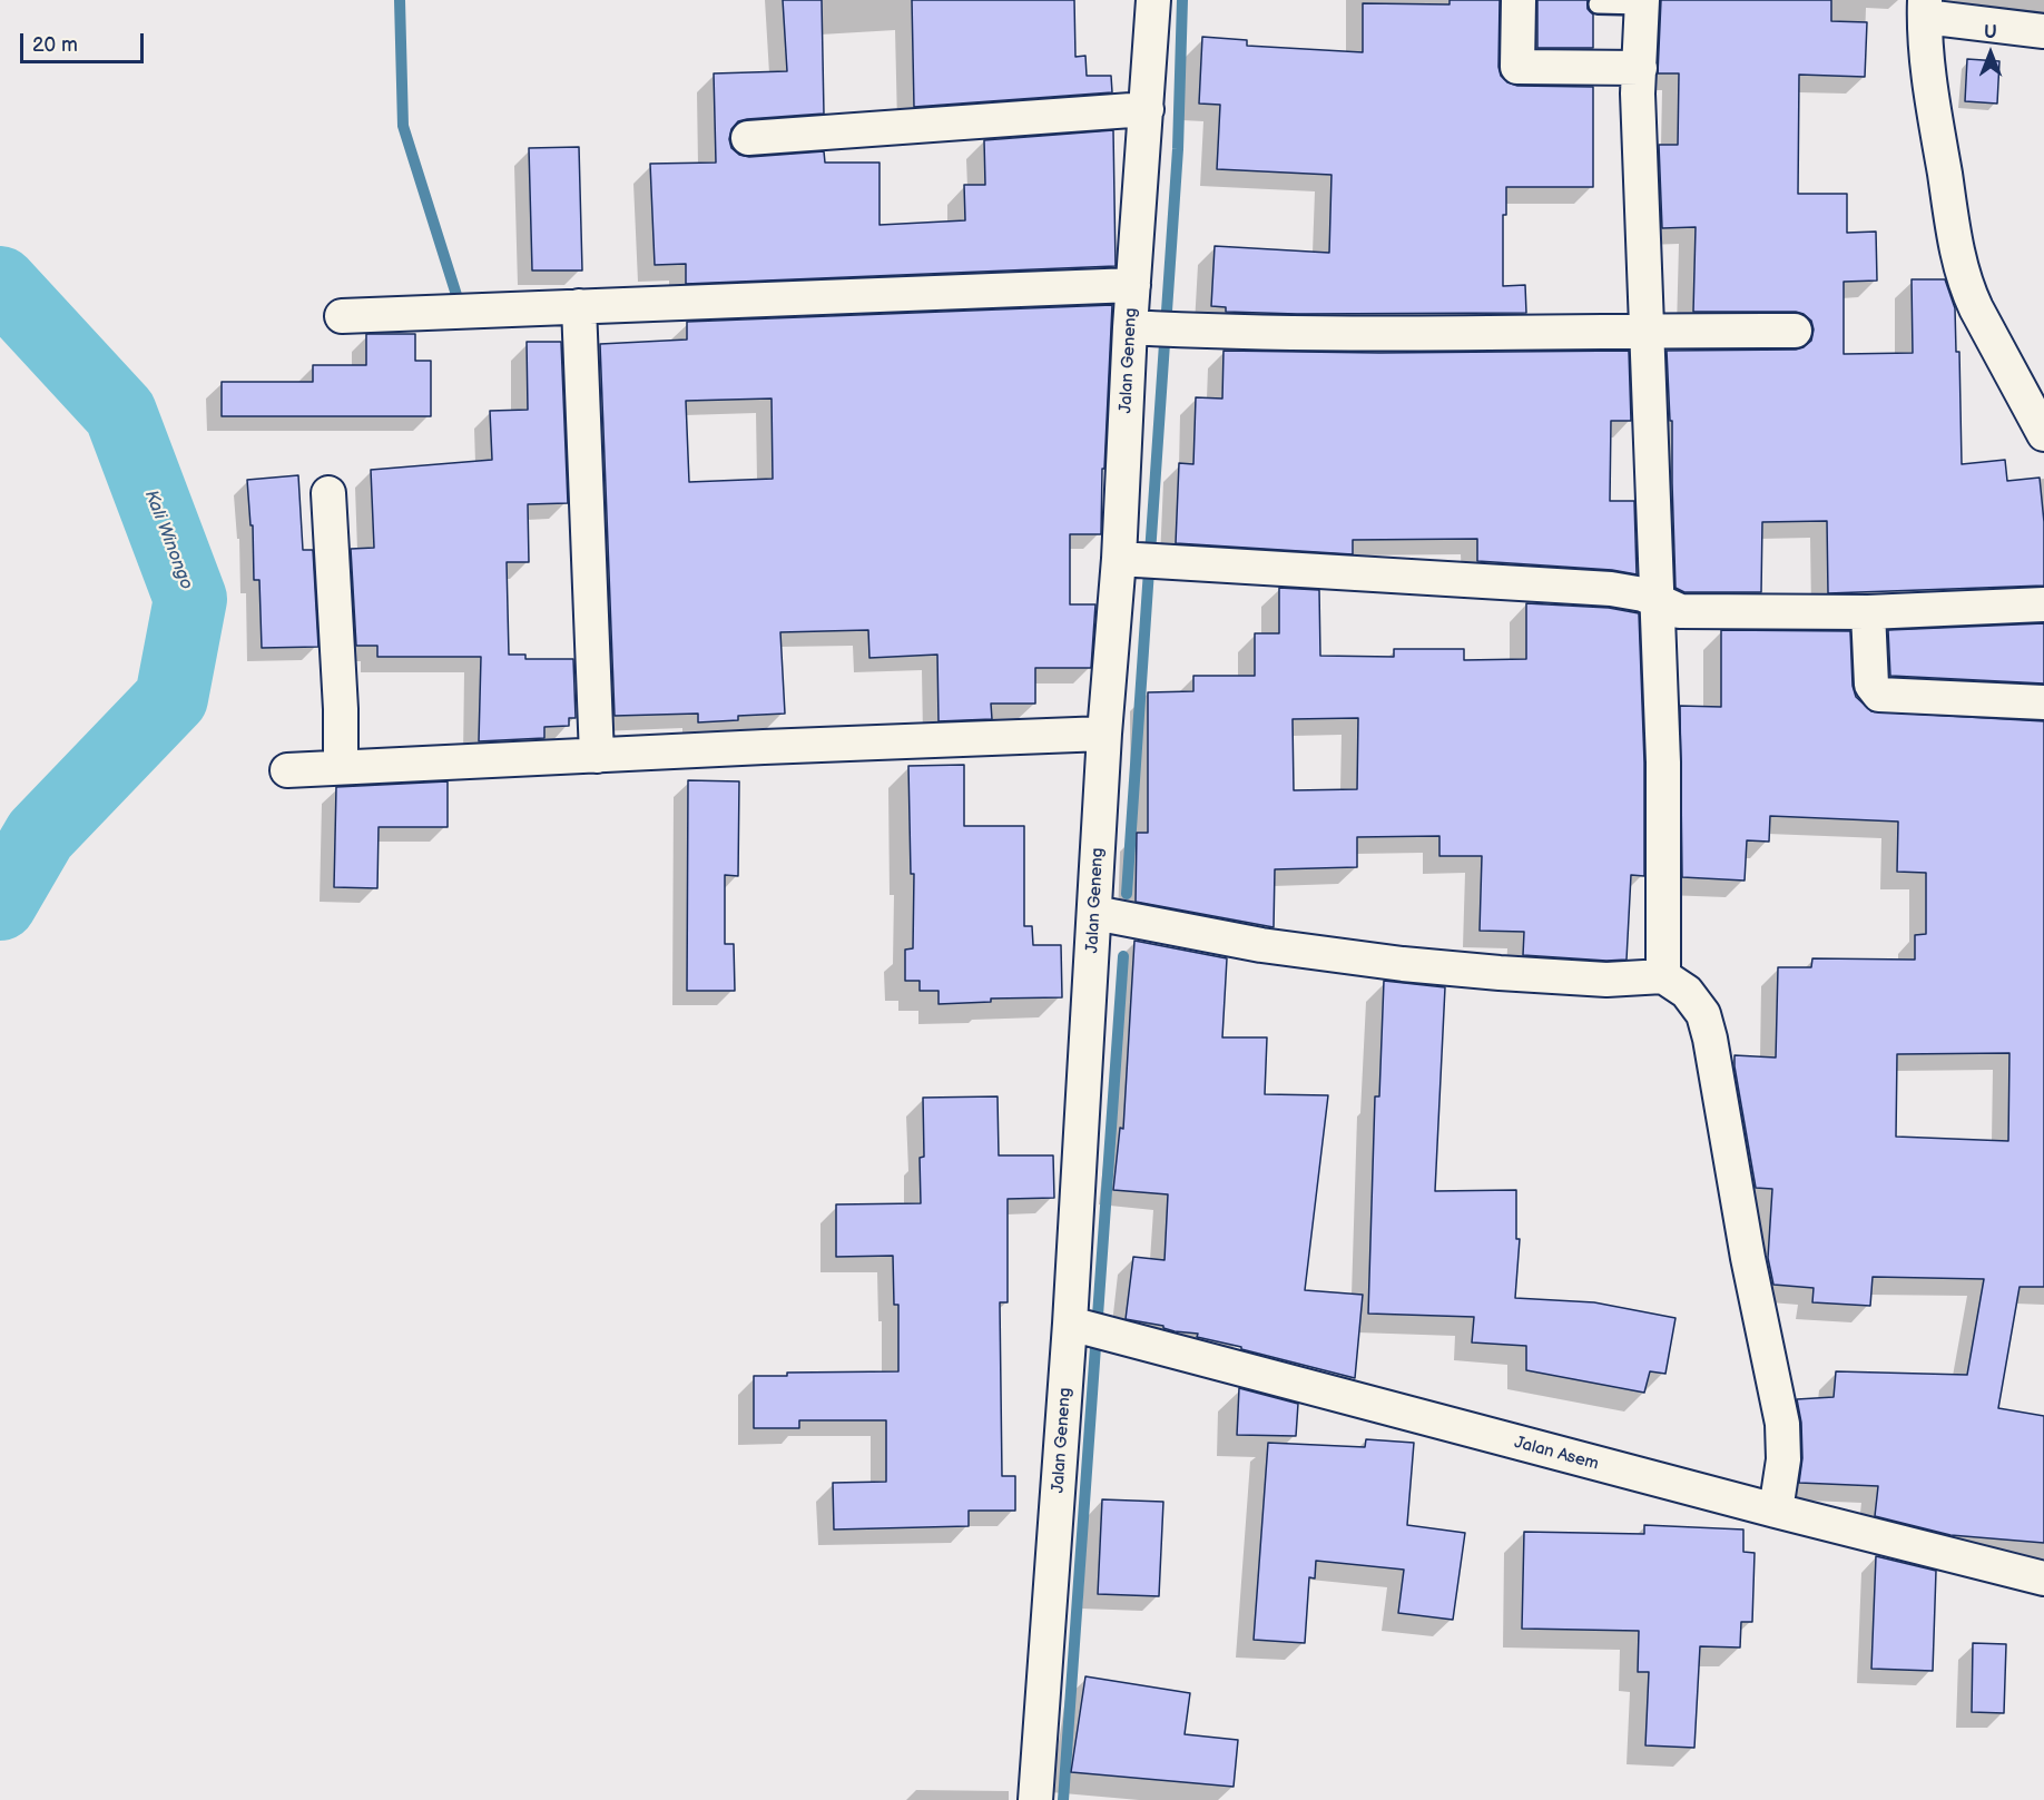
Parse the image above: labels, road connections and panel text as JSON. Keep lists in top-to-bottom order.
{
  "streets": {
    "street": ["Jalan Geneng", "Jalan Asem"]
  },
  "crossings": [
    ["Jalan Geneng", "Jalan Asem"]
  ],
  "water": ["Kali Winongo"],
  "scale_bar": "20 m",
  "north": "top"
}
